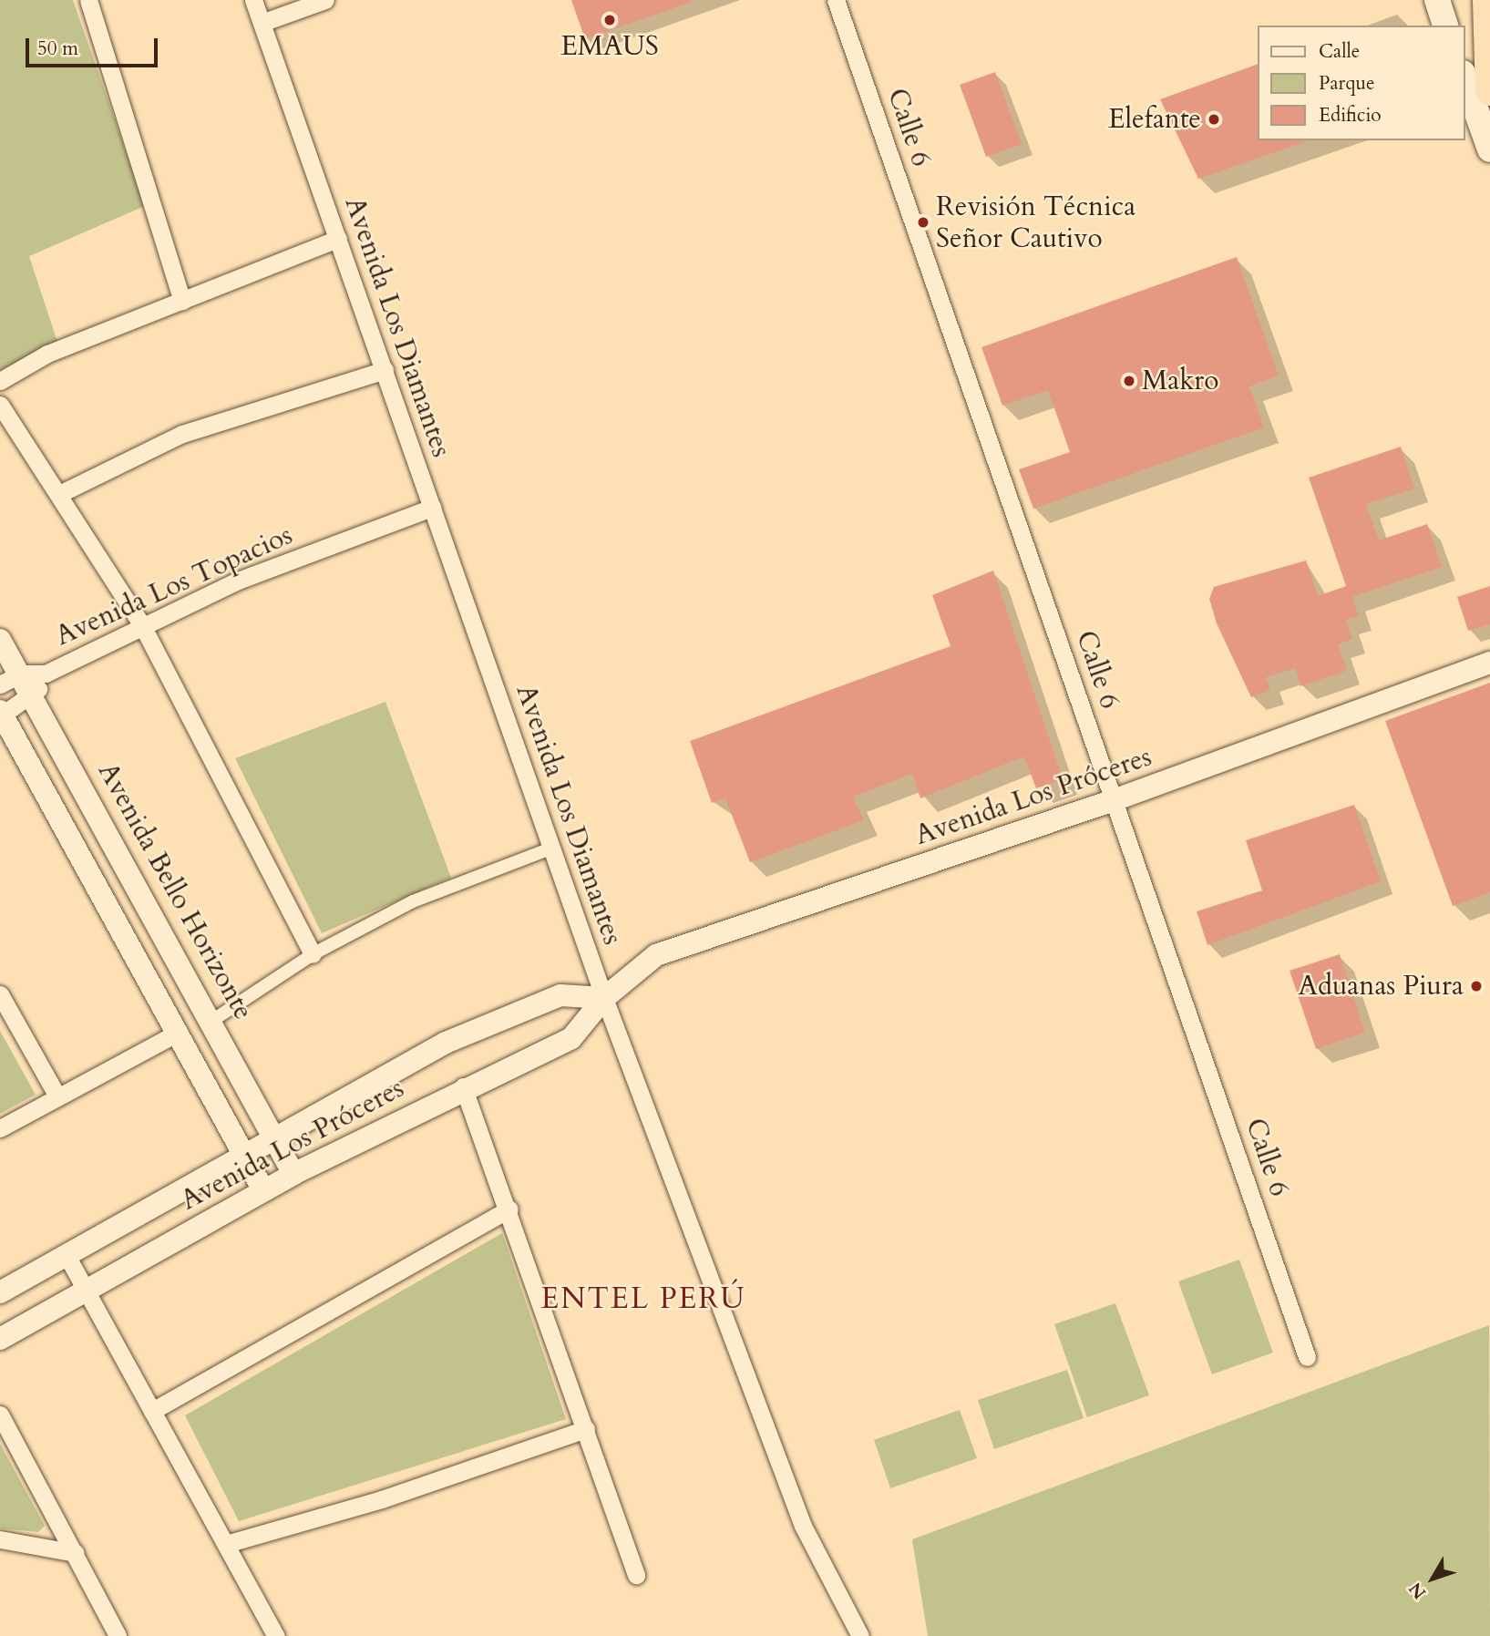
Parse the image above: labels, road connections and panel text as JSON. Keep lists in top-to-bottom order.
{
  "streets": {
    "street": [
      "Calle 6",
      "Avenida Los Diamantes",
      "Avenida Los Topacios",
      "Avenida Los Próceres",
      "Avenida Bello Horizonte"
    ]
  },
  "crossings": [
    ["Calle 6", "Avenida Los Próceres"],
    ["Avenida Los Diamantes", "Avenida Los Topacios"],
    ["Avenida Los Diamantes", "Avenida Los Próceres"],
    ["Avenida Los Topacios", "Avenida Bello Horizonte"],
    ["Avenida Los Próceres", "Avenida Bello Horizonte"]
  ],
  "districts": ["ENTEL PERÚ"],
  "places": [
    "EMAUS",
    "Elefante",
    "Revisión Técnica Señor Cautivo",
    "Makro",
    "Aduanas Piura"
  ],
  "legend": ["Calle", "Parque", "Edificio"],
  "scale_bar": "50 m",
  "north": "bottom left"
}
